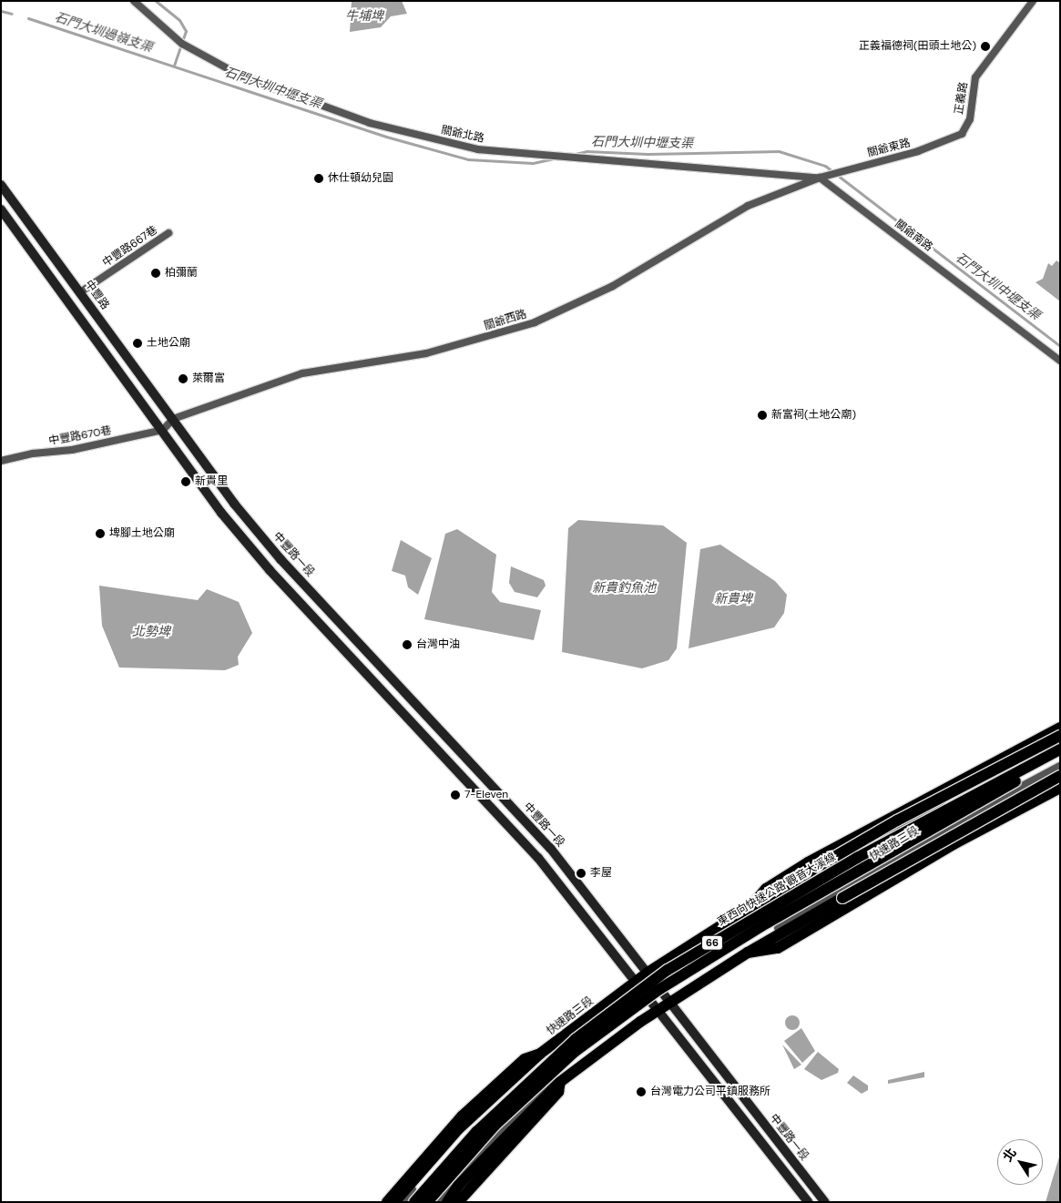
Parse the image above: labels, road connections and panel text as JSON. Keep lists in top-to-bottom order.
{
  "streets": {
    "main road": [
      "中豐路",
      "中豐路一段",
      "快速路三段",
      "東西向快速公路 觀音大溪線",
      "66"
    ],
    "street": [
      "正義路",
      "關爺北路",
      "關爺東路",
      "關爺南路",
      "中豐路667巷",
      "關爺西路",
      "中豐路670巷"
    ]
  },
  "crossings": [
    ["正義路", "關爺東路"],
    ["關爺北路", "關爺東路"],
    ["關爺北路", "關爺南路"],
    ["關爺北路", "關爺西路"],
    ["關爺東路", "關爺南路"],
    ["關爺東路", "關爺西路"],
    ["關爺南路", "關爺西路"],
    ["中豐路667巷", "中豐路"],
    ["中豐路", "關爺西路"],
    ["中豐路", "中豐路一段"],
    ["關爺西路", "中豐路一段"],
    ["中豐路一段", "快速路三段"]
  ],
  "water": [
    "牛埔埤",
    "石門大圳過嶺支渠",
    "石門大圳中壢支渠",
    "新貴釣魚池",
    "新貴埤",
    "北勢埤"
  ],
  "places": [
    "正義福德祠(田頭土地公)",
    "休仕頓幼兒園",
    "柏彌蘭",
    "土地公廟",
    "萊爾富",
    "新富祠(土地公廟)",
    "新貴里",
    "埤腳土地公廟",
    "台灣中油",
    "7-Eleven",
    "李屋",
    "台灣電力公司平鎮服務所"
  ],
  "north": "top left"
}
